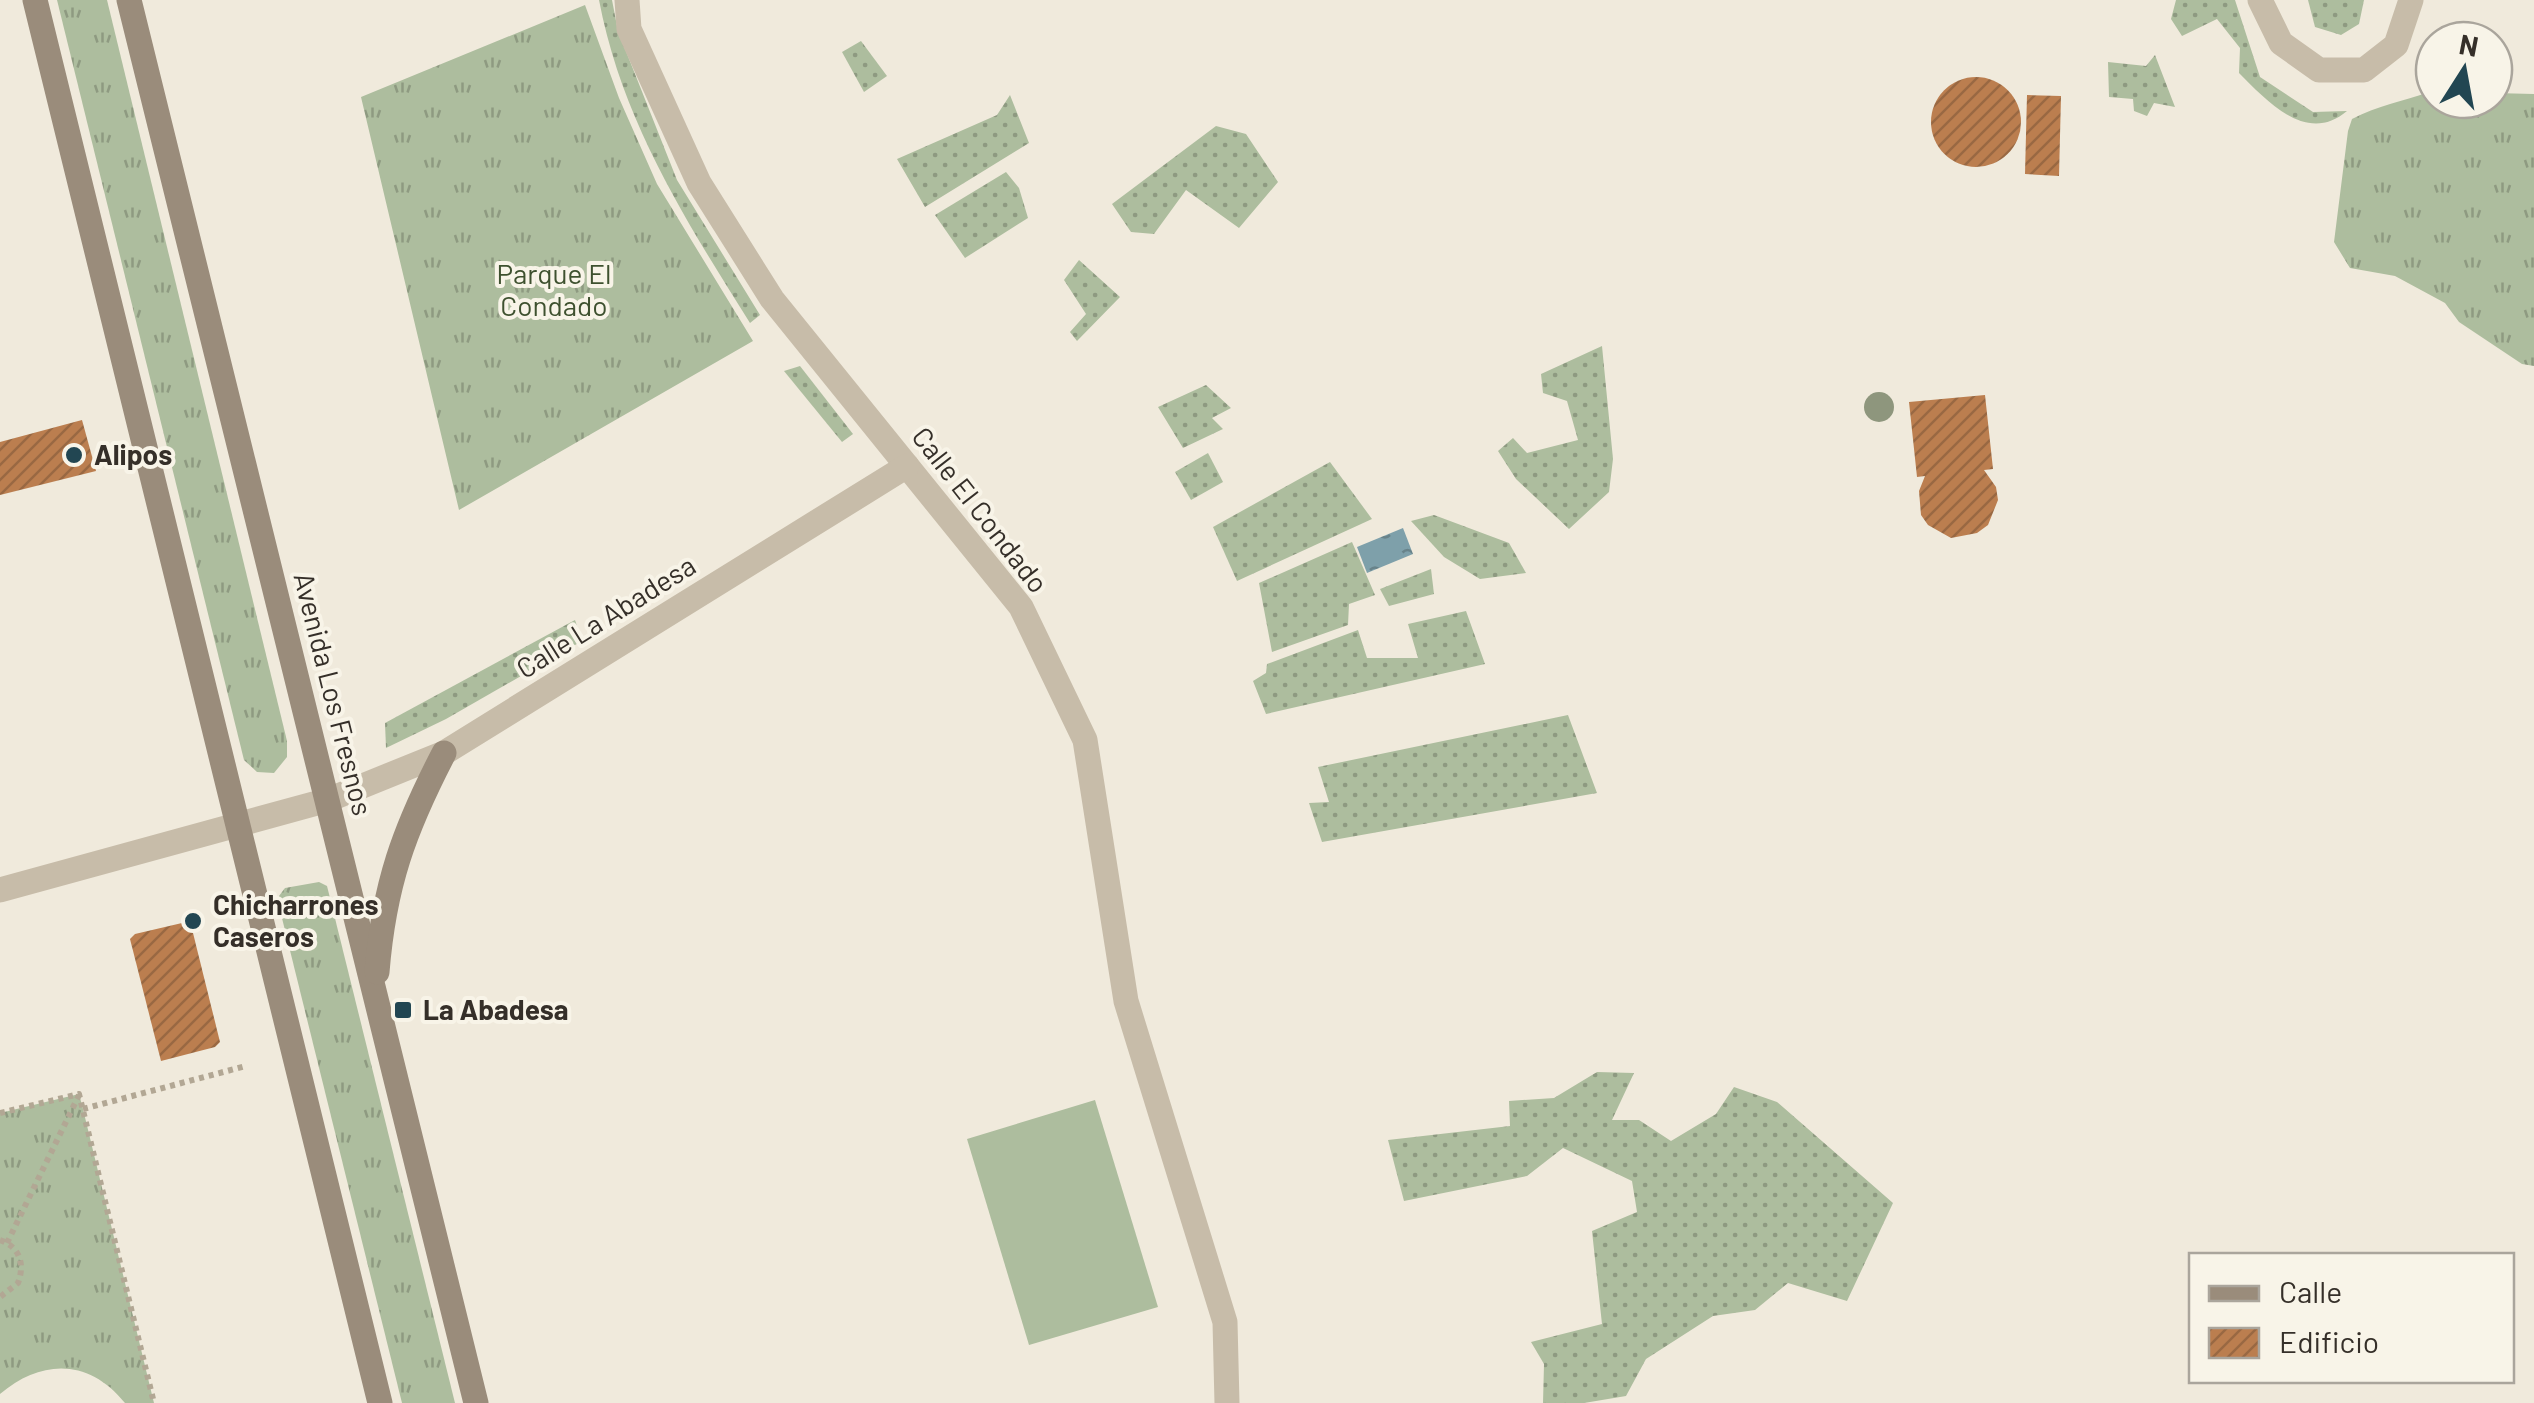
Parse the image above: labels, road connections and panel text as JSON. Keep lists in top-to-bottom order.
{
  "streets": {
    "main road": ["Avenida Los Fresnos"],
    "street": ["Calle El Condado", "Calle La Abadesa"]
  },
  "crossings": [
    ["Calle El Condado", "Calle La Abadesa"],
    ["Calle La Abadesa", "Avenida Los Fresnos"]
  ],
  "parks": ["Parque El Condado"],
  "places": {
    "other": ["Alipos", "Chicharrones Caseros"],
    "transit": ["La Abadesa"]
  },
  "legend": ["Calle", "Edificio"],
  "north": "top"
}
